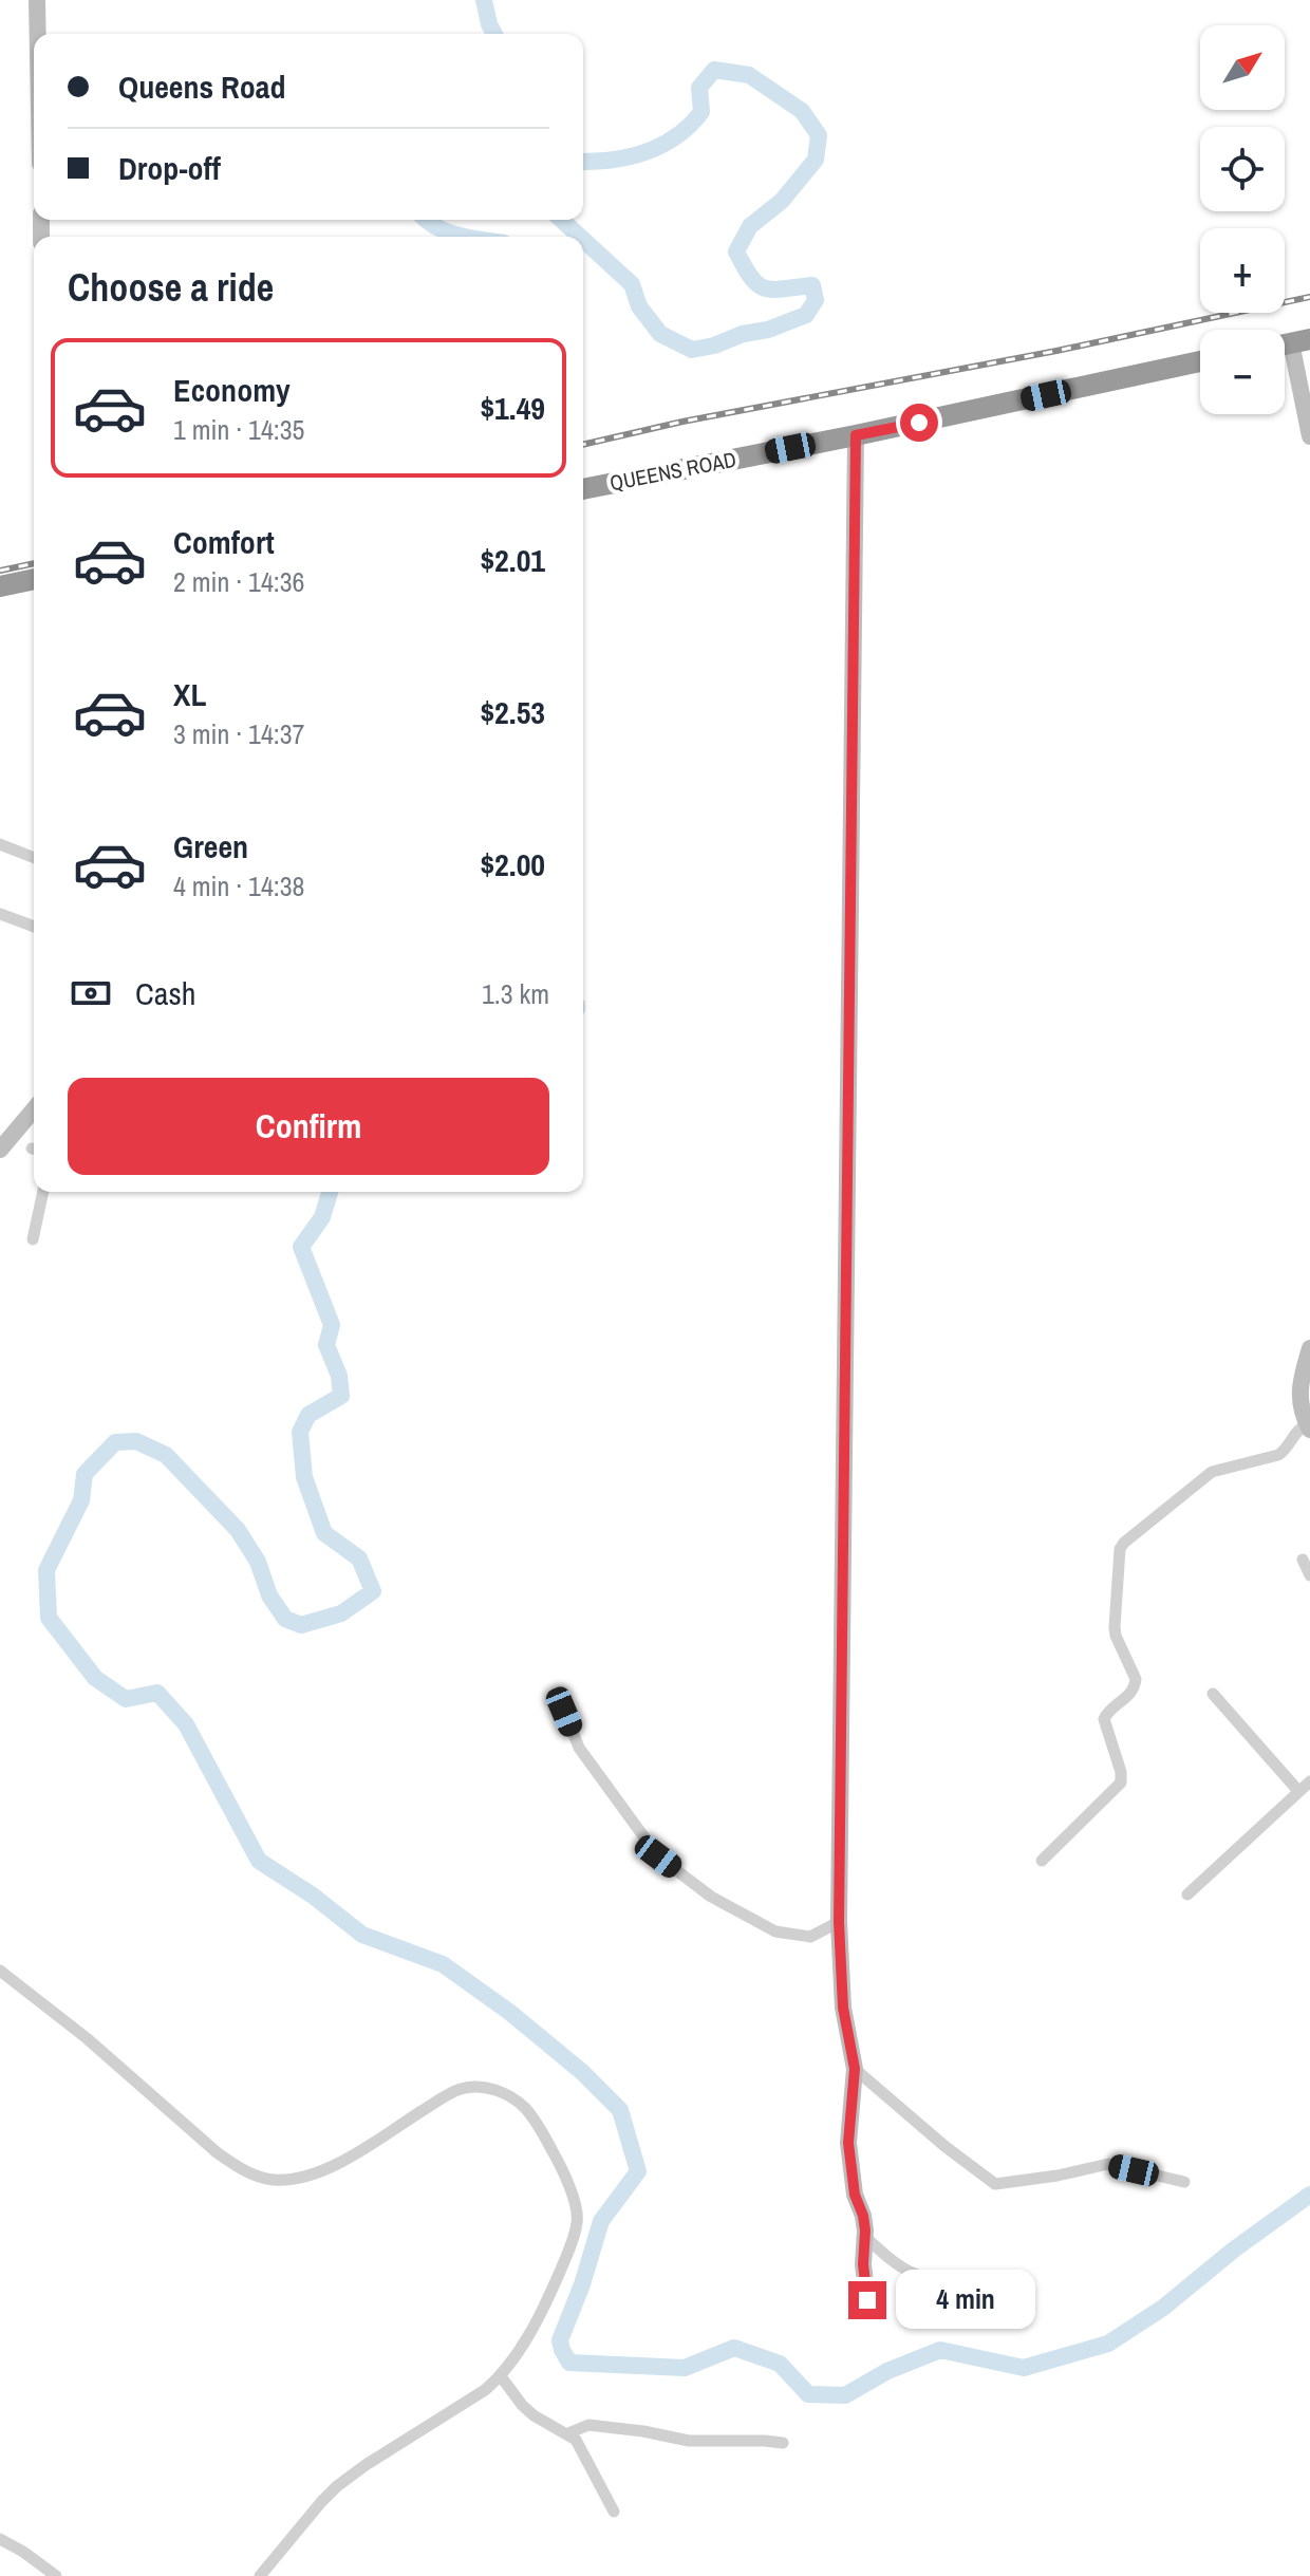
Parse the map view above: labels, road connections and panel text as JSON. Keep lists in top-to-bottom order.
{
  "streets": {
    "highway": ["QUEENS ROAD"]
  },
  "north": "top right",
  "page": {
    "map_buttons": ["+", "−"],
    "banner": ["Queens Road", "Drop-off"],
    "heading": "Choose a ride",
    "list": [
      {
        "name": "Economy",
        "note": "1 min · 14:35",
        "value": "$1.49"
      },
      {
        "name": "Comfort",
        "note": "2 min · 14:36",
        "value": "$2.01"
      },
      {
        "name": "XL",
        "note": "3 min · 14:37",
        "value": "$2.53"
      },
      {
        "name": "Green",
        "note": "4 min · 14:38",
        "value": "$2.00"
      }
    ],
    "pay": ["Cash", "1.3 km"],
    "buttons": "Confirm",
    "bubble": "4 min"
  }
}
